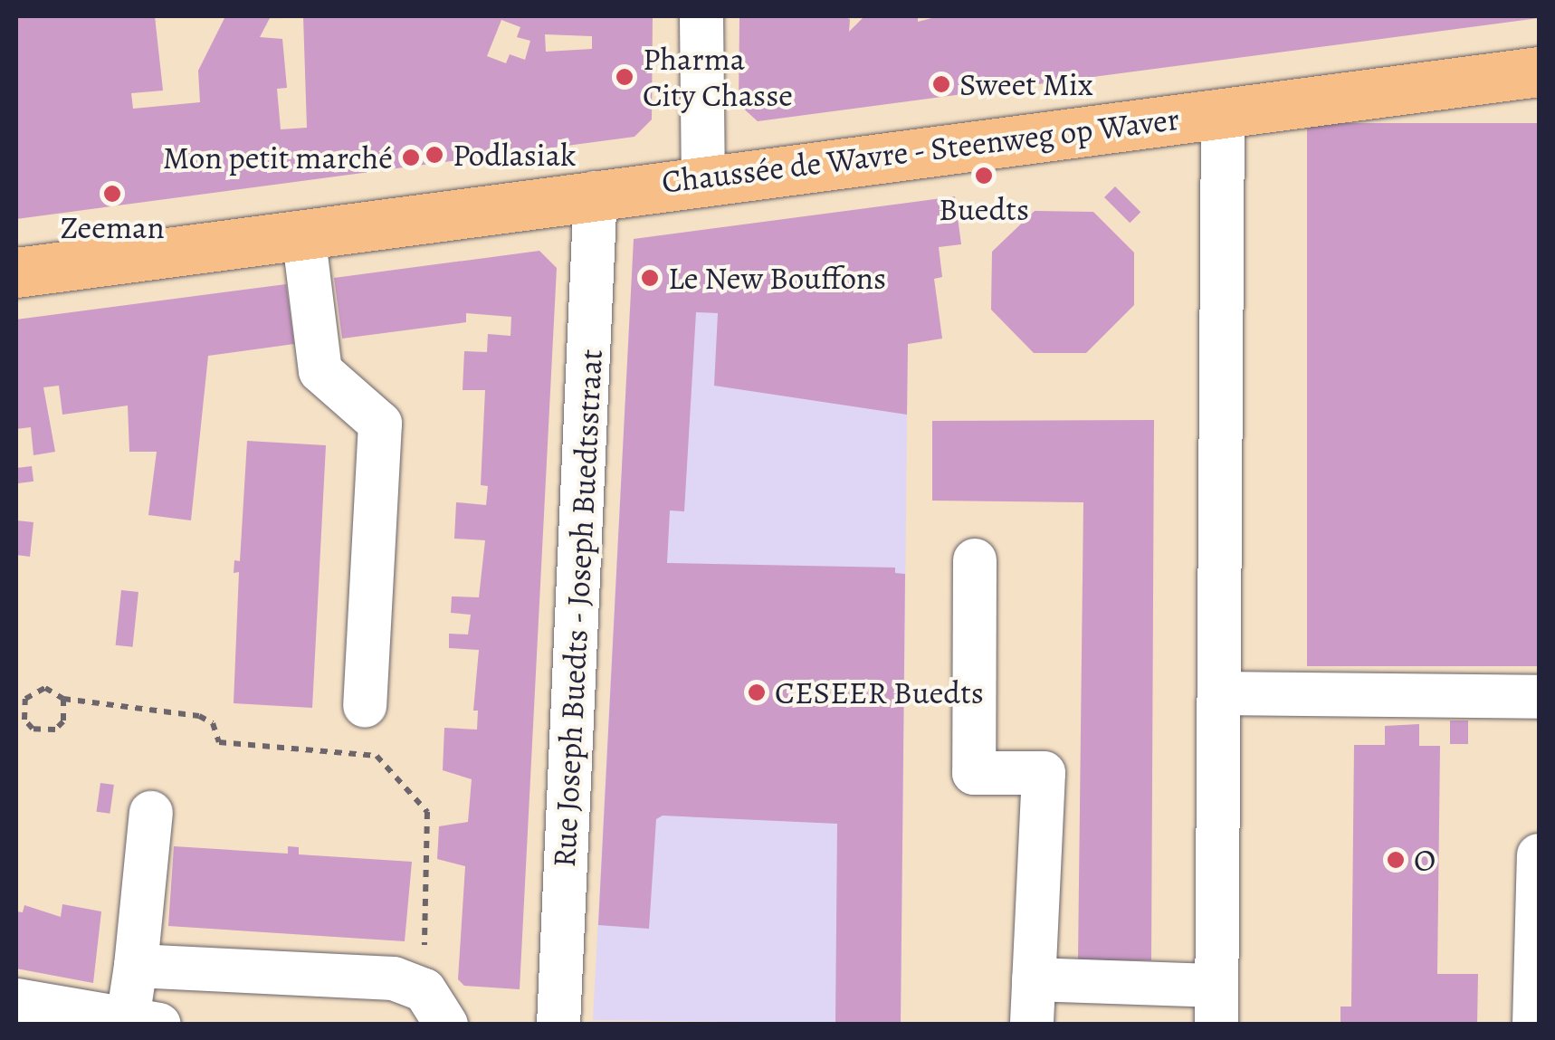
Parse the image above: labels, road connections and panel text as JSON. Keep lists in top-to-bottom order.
{
  "streets": {
    "main road": ["Chaussée de Wavre - Steenweg op Waver"],
    "street": ["Rue Joseph Buedts - Joseph Buedtsstraat"]
  },
  "crossings": [
    ["Chaussée de Wavre - Steenweg op Waver", "Rue Joseph Buedts - Joseph Buedtsstraat"]
  ],
  "places": [
    "Pharma City Chasse",
    "Sweet Mix",
    "Podlasiak",
    "Mon petit marché",
    "Buedts",
    "Zeeman",
    "Le New Bouffons",
    "CESEER Buedts",
    "O"
  ]
}
